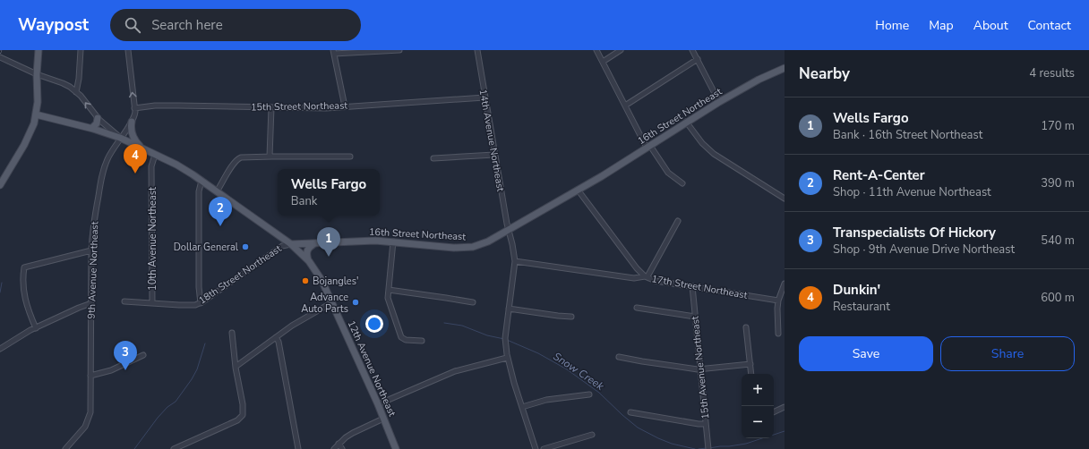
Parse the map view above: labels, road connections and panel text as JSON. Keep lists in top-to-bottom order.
{
  "streets": {
    "main road": ["16th Street Northeast", "12th Avenue Northeast"],
    "street": [
      "15th Street Northeast",
      "14th Avenue Northeast",
      "10th Avenue Northeast",
      "9th Avenue Northeast",
      "18th Street Northeast",
      "17th Street Northeast",
      "15th Avenue Northeast"
    ]
  },
  "crossings": [
    ["15th Street Northeast", "14th Avenue Northeast"],
    ["15th Street Northeast", "9th Avenue Northeast"],
    ["16th Street Northeast", "14th Avenue Northeast"],
    ["16th Street Northeast", "18th Street Northeast"],
    ["16th Street Northeast", "12th Avenue Northeast"],
    ["14th Avenue Northeast", "17th Street Northeast"],
    ["10th Avenue Northeast", "18th Street Northeast"],
    ["18th Street Northeast", "12th Avenue Northeast"],
    ["17th Street Northeast", "15th Avenue Northeast"]
  ],
  "water": ["Snow Creek"],
  "places": ["Dollar General", "Bojangles'", "Advance Auto Parts"],
  "page": {
    "header": "Waypost",
    "search": "Search here",
    "nav": [
      "Home",
      "Map",
      "About",
      "Contact"
    ],
    "heading": ["Nearby", "4 results"],
    "list": [
      {
        "mark": "1",
        "name": "Wells Fargo",
        "note": "Bank · 16th Street Northeast",
        "value": "170 m"
      },
      {
        "mark": "2",
        "name": "Rent-A-Center",
        "note": "Shop · 11th Avenue Northeast",
        "value": "390 m"
      },
      {
        "mark": "3",
        "name": "Transpecialists Of Hickory",
        "note": "Shop · 9th Avenue Drive Northeast",
        "value": "540 m"
      },
      {
        "mark": "4",
        "name": "Dunkin'",
        "note": "Restaurant",
        "value": "600 m"
      }
    ],
    "pins": [
      "4",
      "2",
      "1",
      "3"
    ],
    "popup": ["Wells Fargo", "Bank"],
    "buttons": ["Save", "Share"],
    "map_buttons": ["+", "−"]
  }
}
